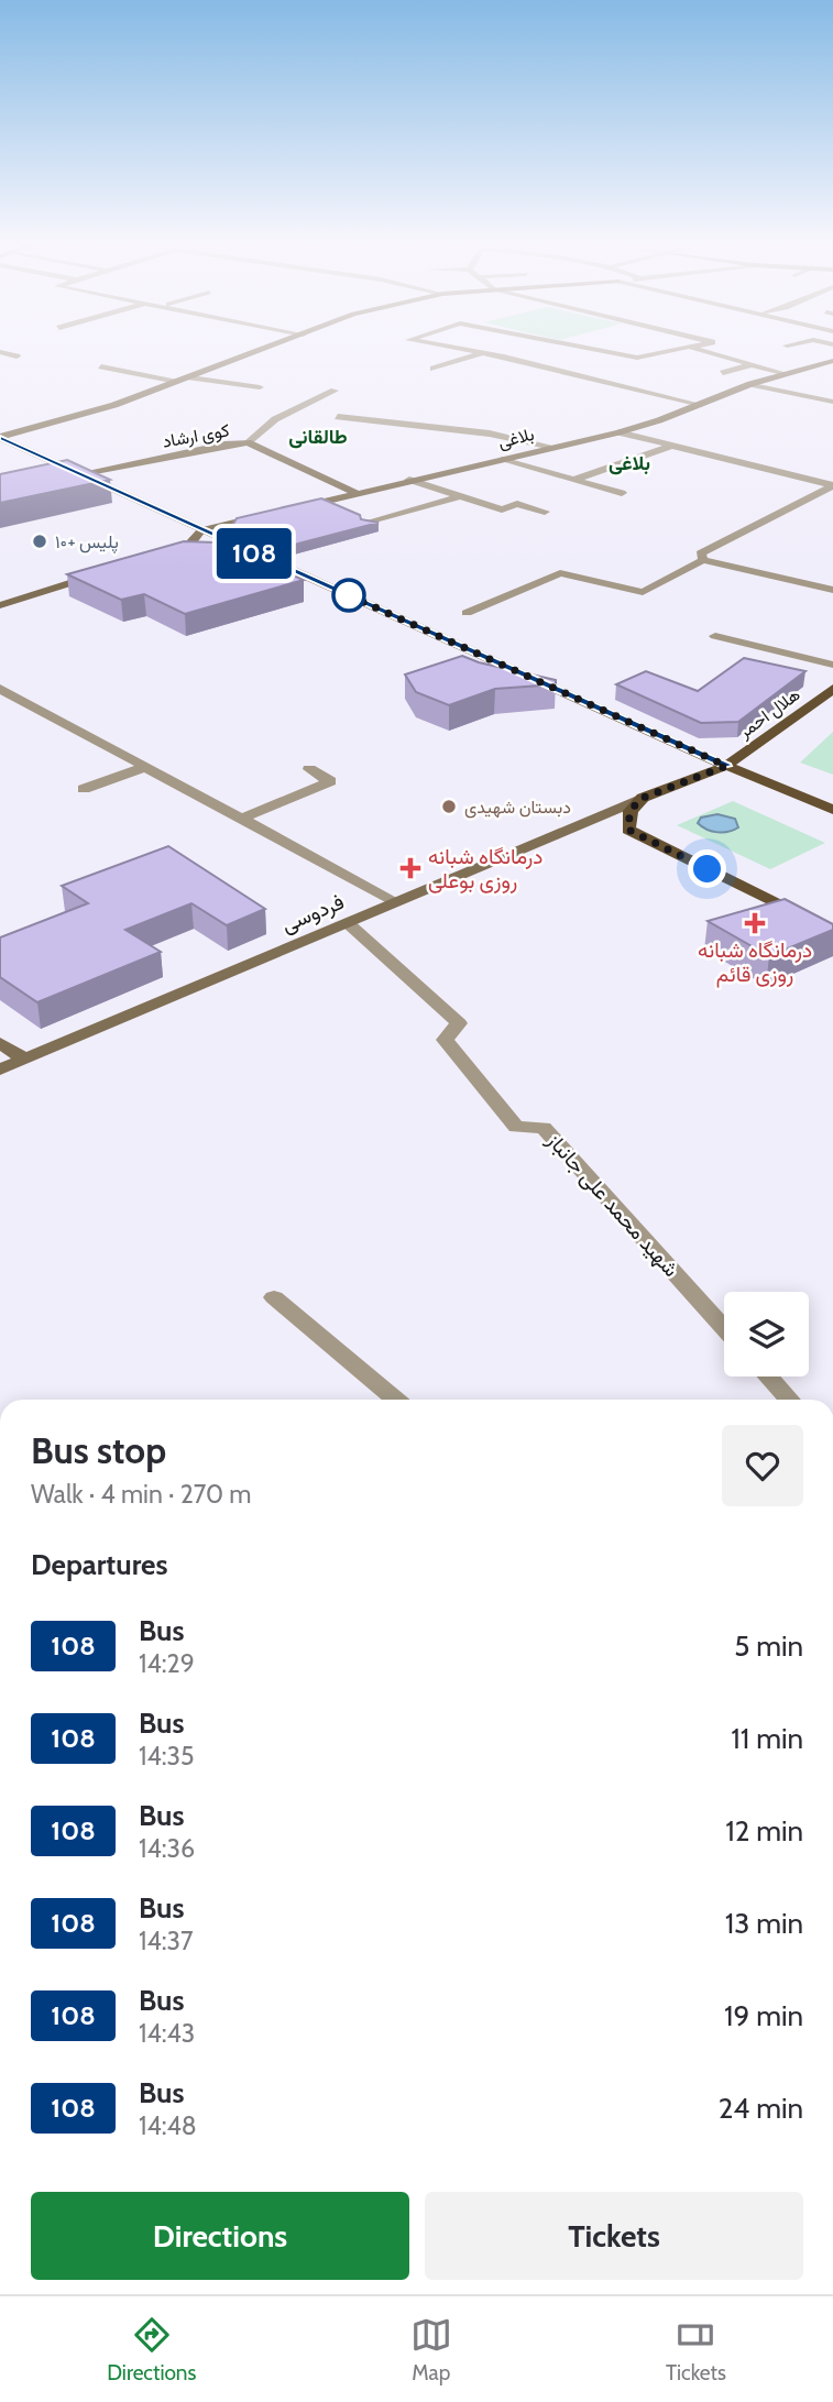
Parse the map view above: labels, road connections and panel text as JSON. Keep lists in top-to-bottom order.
{
  "streets": {
    "main road": ["هلال احمر"],
    "street": [
      "کوی ارشاد",
      "بلاغی",
      "فردوسی",
      "شهید محمد علی جانباز"
    ]
  },
  "crossings": [
    ["کوی ارشاد", "بلاغی"],
    ["هلال احمر", "فردوسی"],
    ["فردوسی", "شهید محمد علی جانباز"]
  ],
  "districts": ["طالقانی", "بلاغی"],
  "places": {
    "other": ["پلیس +۱۰", "دبستان شهیدی"],
    "health": ["درمانگاه شبانه روزی بوعلی", "درمانگاه شبانه روزی قائم"]
  },
  "lines": ["bus line 108"],
  "page": {
    "on_map": "108",
    "heading": [
      ["Bus stop", "Walk · 4 min · 270 m"],
      "Departures"
    ],
    "list": [
      {
        "mark": "108",
        "name": "Bus",
        "note": "14:29",
        "value": "5 min"
      },
      {
        "mark": "108",
        "name": "Bus",
        "note": "14:35",
        "value": "11 min"
      },
      {
        "mark": "108",
        "name": "Bus",
        "note": "14:36",
        "value": "12 min"
      },
      {
        "mark": "108",
        "name": "Bus",
        "note": "14:37",
        "value": "13 min"
      },
      {
        "mark": "108",
        "name": "Bus",
        "note": "14:43",
        "value": "19 min"
      },
      {
        "mark": "108",
        "name": "Bus",
        "note": "14:48",
        "value": "24 min"
      }
    ],
    "buttons": ["Directions", "Tickets"],
    "tabs": ["Directions", "Map", "Tickets"]
  }
}
